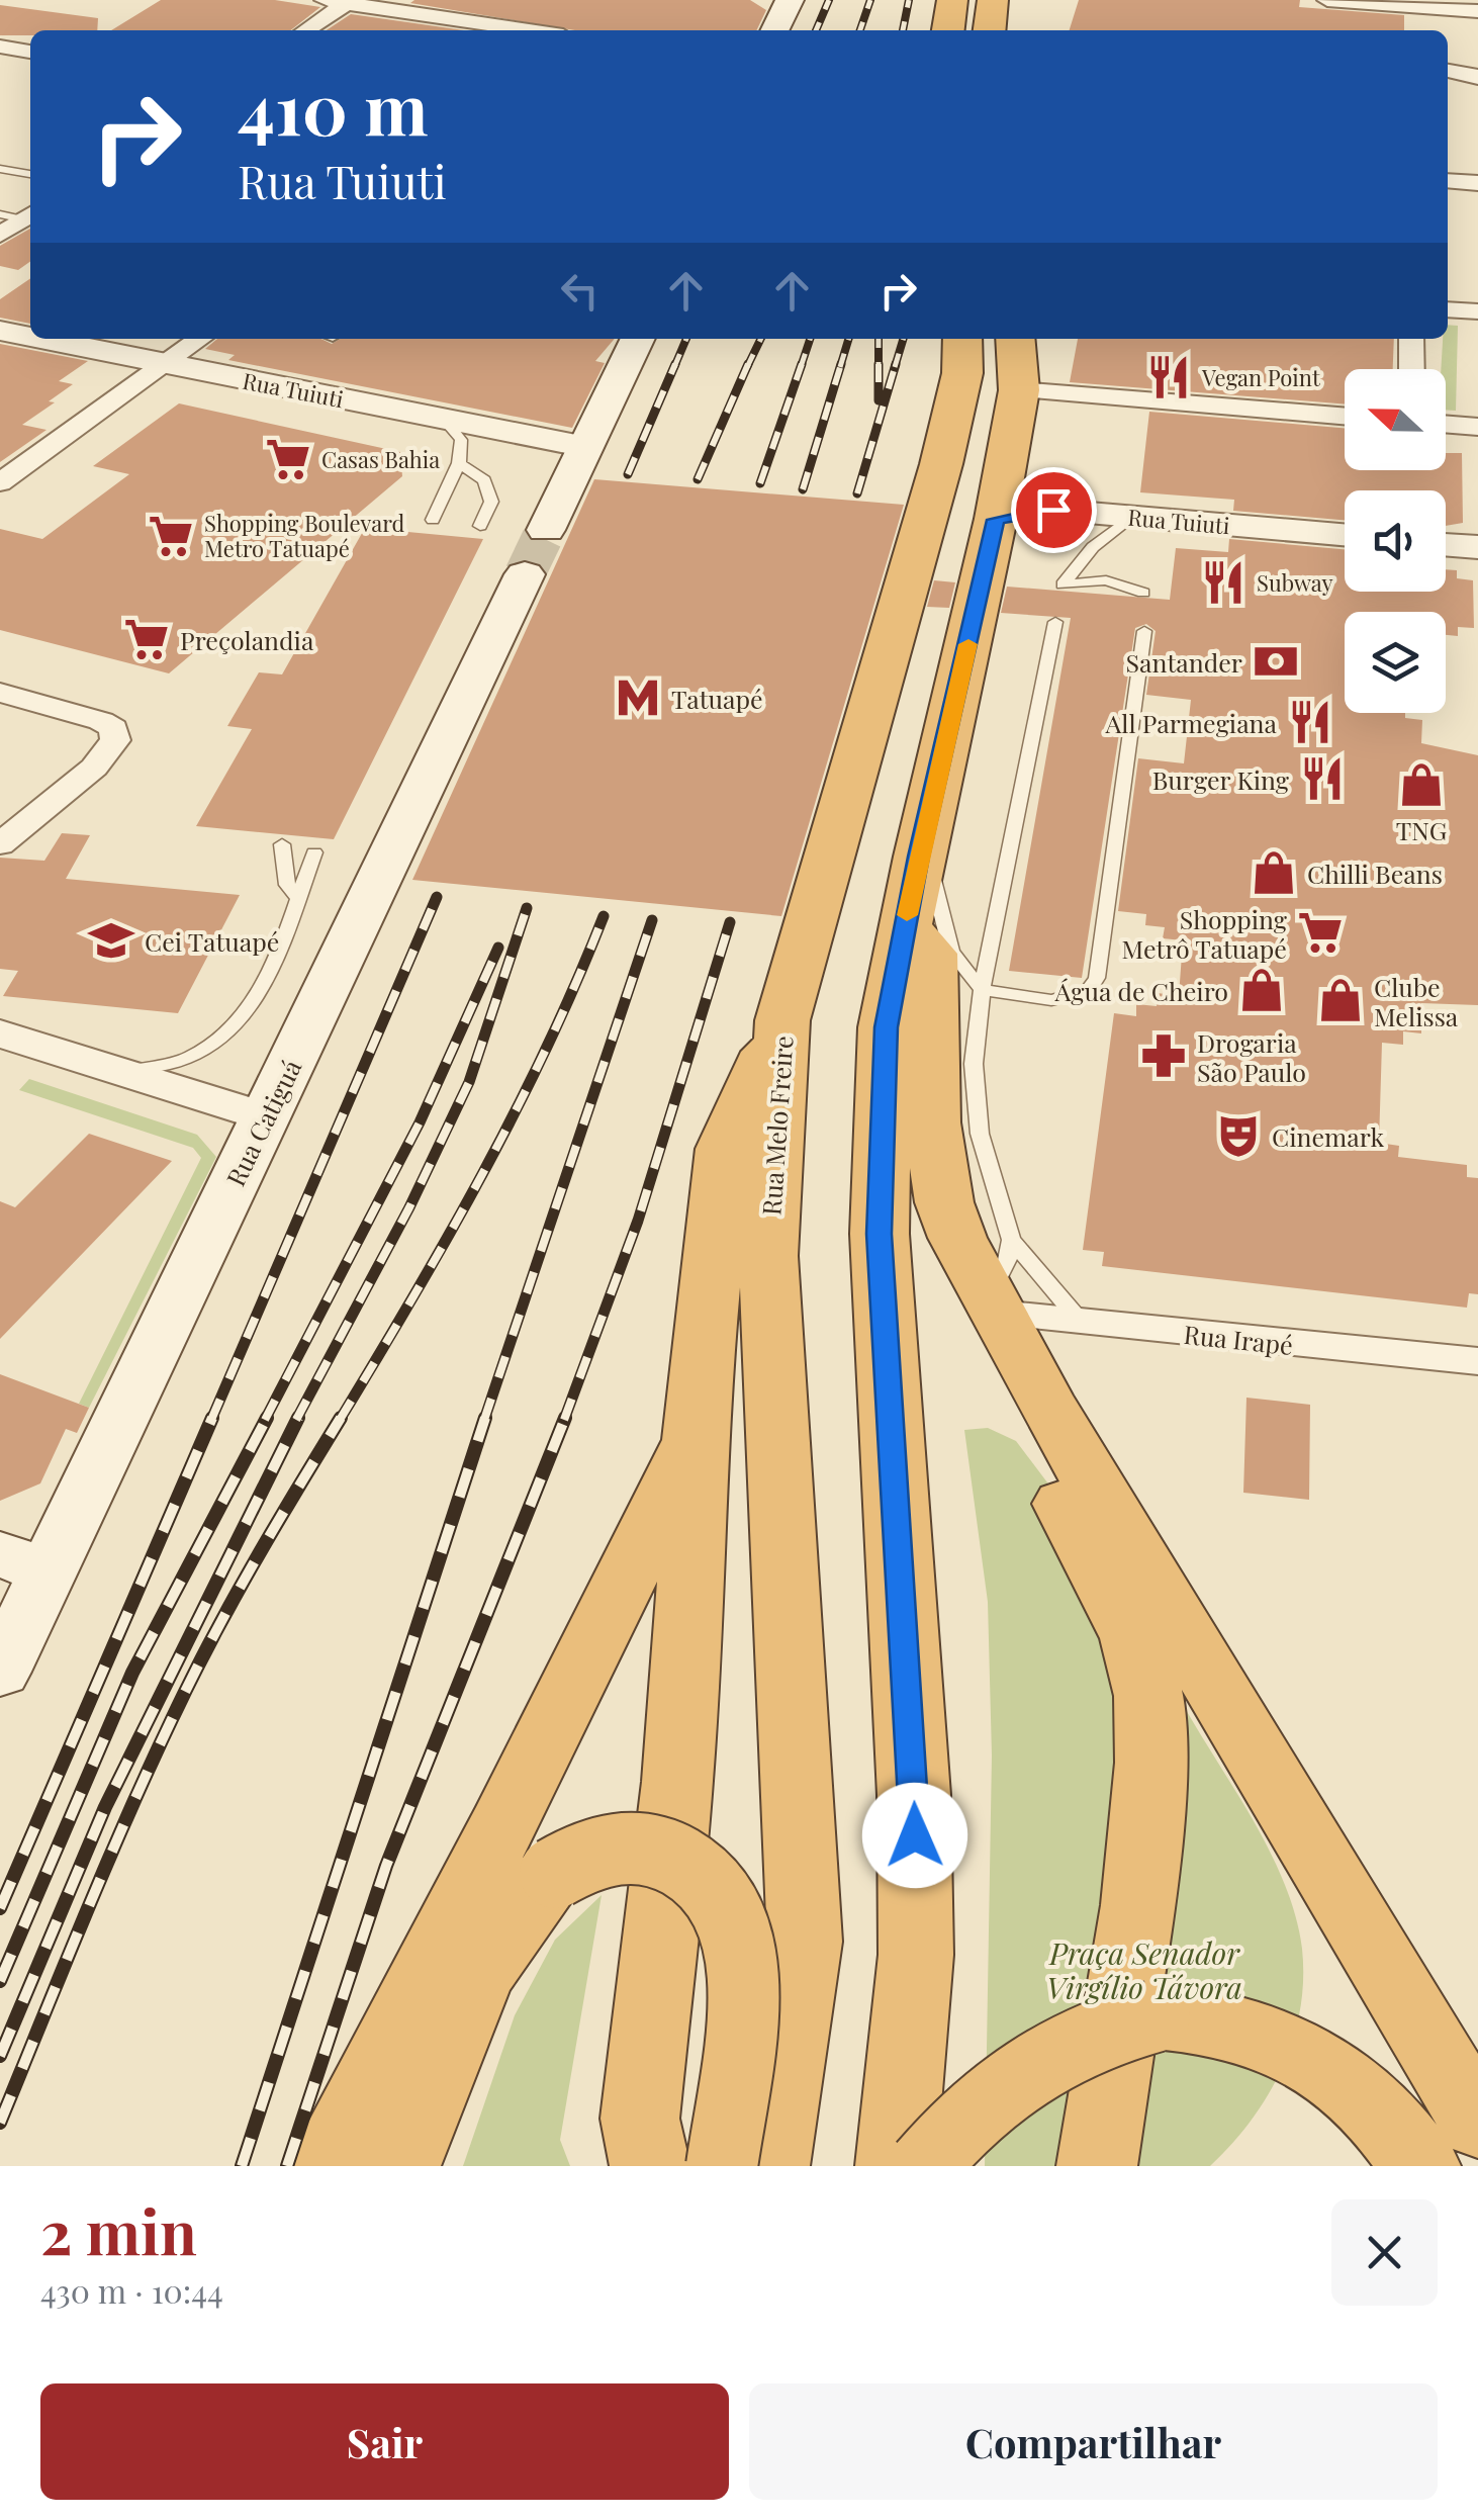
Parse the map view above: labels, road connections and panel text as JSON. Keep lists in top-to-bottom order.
{
  "streets": {
    "highway": ["Rua Melo Freire"],
    "main road": ["Rua Catiguá"],
    "street": ["Rua Tuiuti", "Rua Irapé"]
  },
  "parks": ["Praça Senador Virgílio Távora"],
  "places": {
    "restaurant": [
      "Vegan Point",
      "Subway",
      "All Parmegiana",
      "Burger King"
    ],
    "supermarket": [
      "Casas Bahia",
      "Shopping Boulevard Metro Tatuapé",
      "Preçolandia",
      "Shopping Metrô Tatuapé"
    ],
    "bank": ["Santander"],
    "metro station": ["Tatuapé"],
    "shop": [
      "TNG",
      "Chilli Beans",
      "Água de Cheiro",
      "Clube Melissa"
    ],
    "school or university": ["Cei Tatuapé"],
    "pharmacy": ["Drogaria São Paulo"],
    "theatre": ["Cinemark"]
  },
  "north": "left",
  "page": {
    "turn": ["410 m", "Rua Tuiuti"],
    "heading": ["2 min", "430 m · 10:44"],
    "buttons": ["Sair", "Compartilhar"]
  }
}
